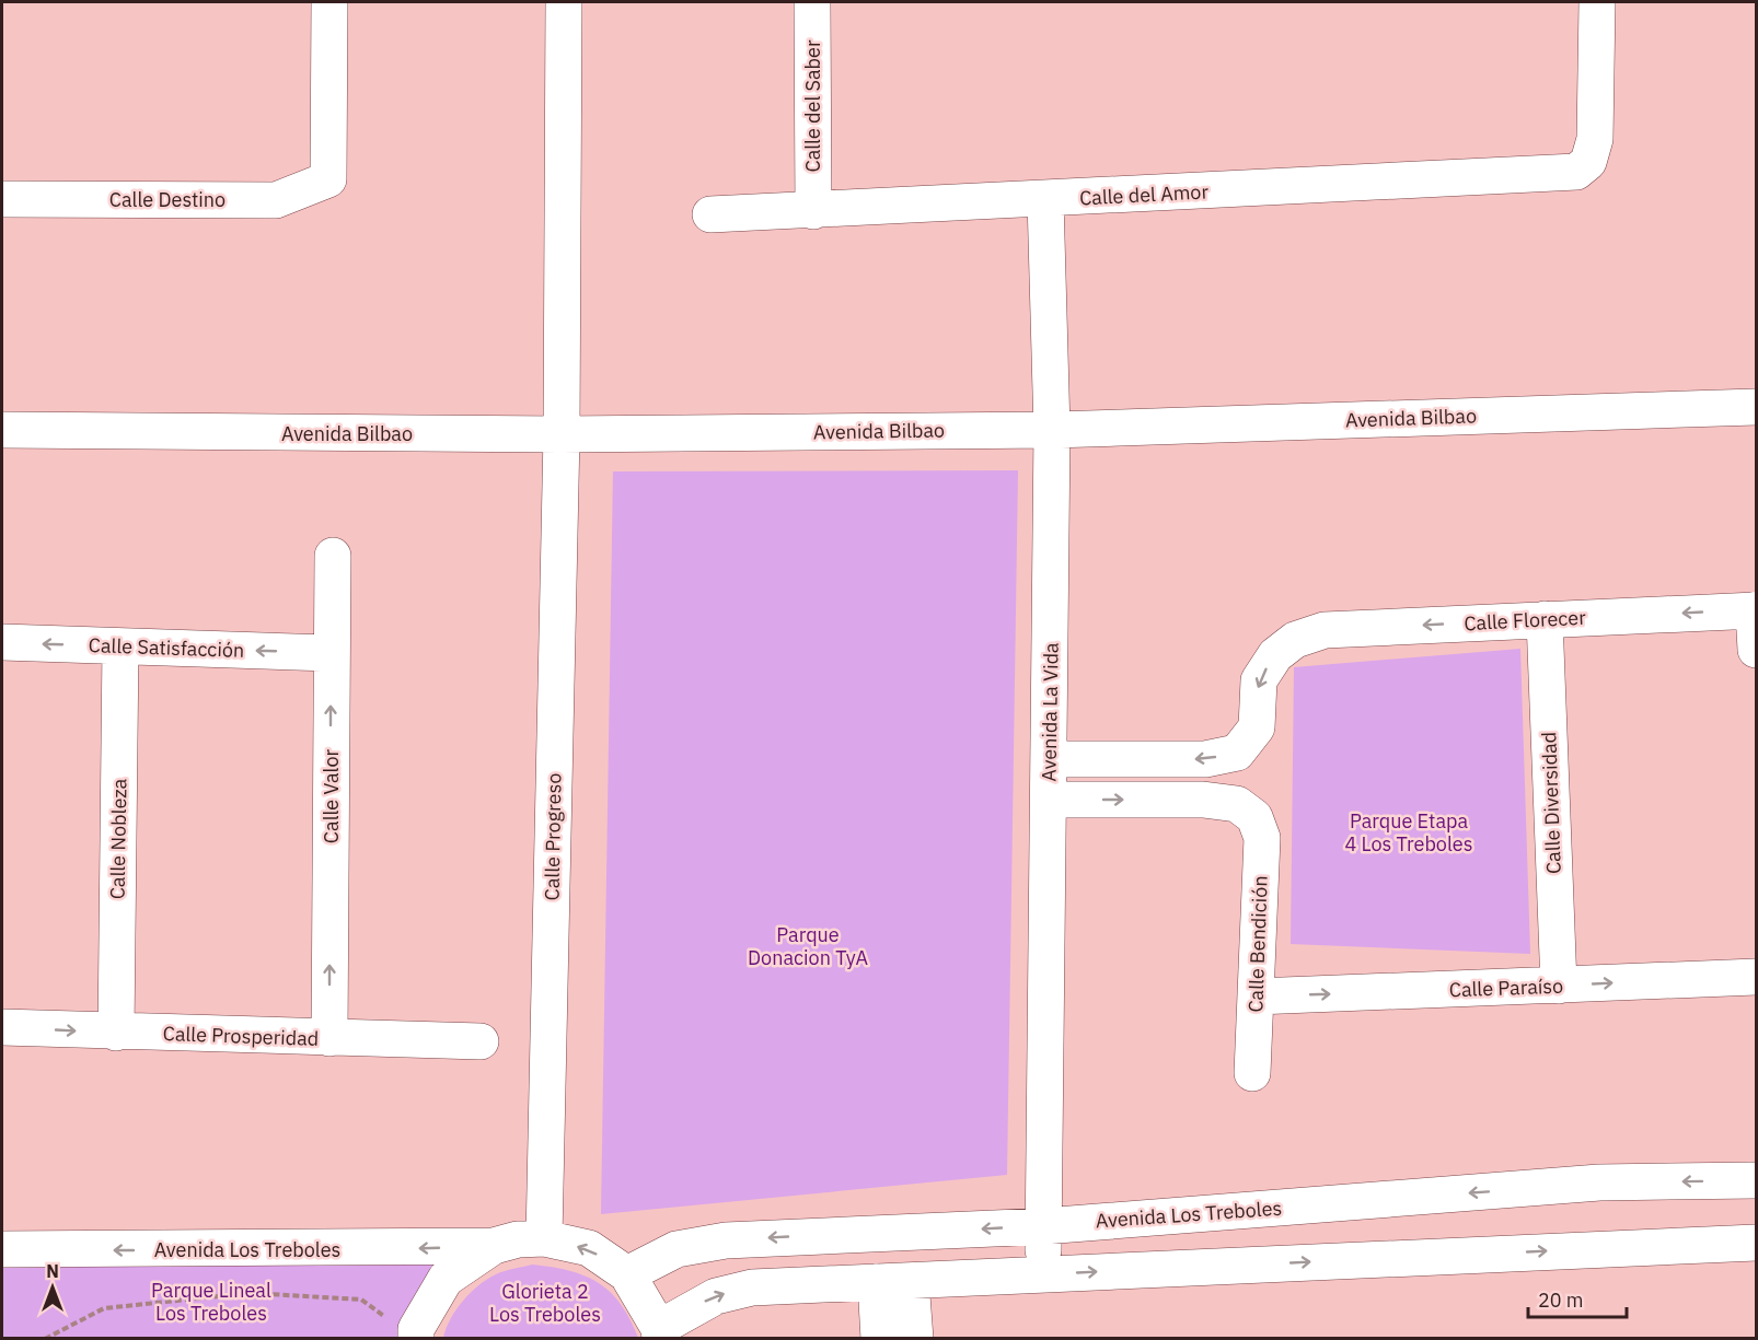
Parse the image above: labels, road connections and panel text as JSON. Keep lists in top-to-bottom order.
{
  "streets": {
    "street": [
      "Calle del Saber",
      "Calle del Amor",
      "Calle Destino",
      "Avenida Bilbao",
      "Calle Florecer",
      "Calle Satisfacción",
      "Avenida La Vida",
      "Calle Valor",
      "Calle Diversidad",
      "Calle Progreso",
      "Calle Nobleza",
      "Calle Bendición",
      "Calle Paraíso",
      "Calle Prosperidad",
      "Avenida Los Treboles"
    ]
  },
  "crossings": [
    ["Calle del Saber", "Calle del Amor"],
    ["Calle del Amor", "Avenida La Vida"],
    ["Avenida Bilbao", "Avenida La Vida"],
    ["Avenida Bilbao", "Calle Progreso"],
    ["Calle Florecer", "Avenida La Vida"],
    ["Calle Florecer", "Calle Diversidad"],
    ["Calle Satisfacción", "Calle Valor"],
    ["Calle Satisfacción", "Calle Nobleza"],
    ["Avenida La Vida", "Calle Bendición"],
    ["Avenida La Vida", "Avenida Los Treboles"],
    ["Calle Valor", "Calle Prosperidad"],
    ["Calle Diversidad", "Calle Paraíso"],
    ["Calle Nobleza", "Calle Prosperidad"],
    ["Calle Bendición", "Calle Paraíso"]
  ],
  "one_way": ["Calle Florecer", "Calle Satisfacción", "Calle Valor"],
  "parks": [
    "Parque Etapa 4 Los Treboles",
    "Parque Donacion TyA",
    "Parque Lineal Los Treboles",
    "Glorieta 2 Los Treboles"
  ],
  "scale_bar": "20 m",
  "north": "top"
}
